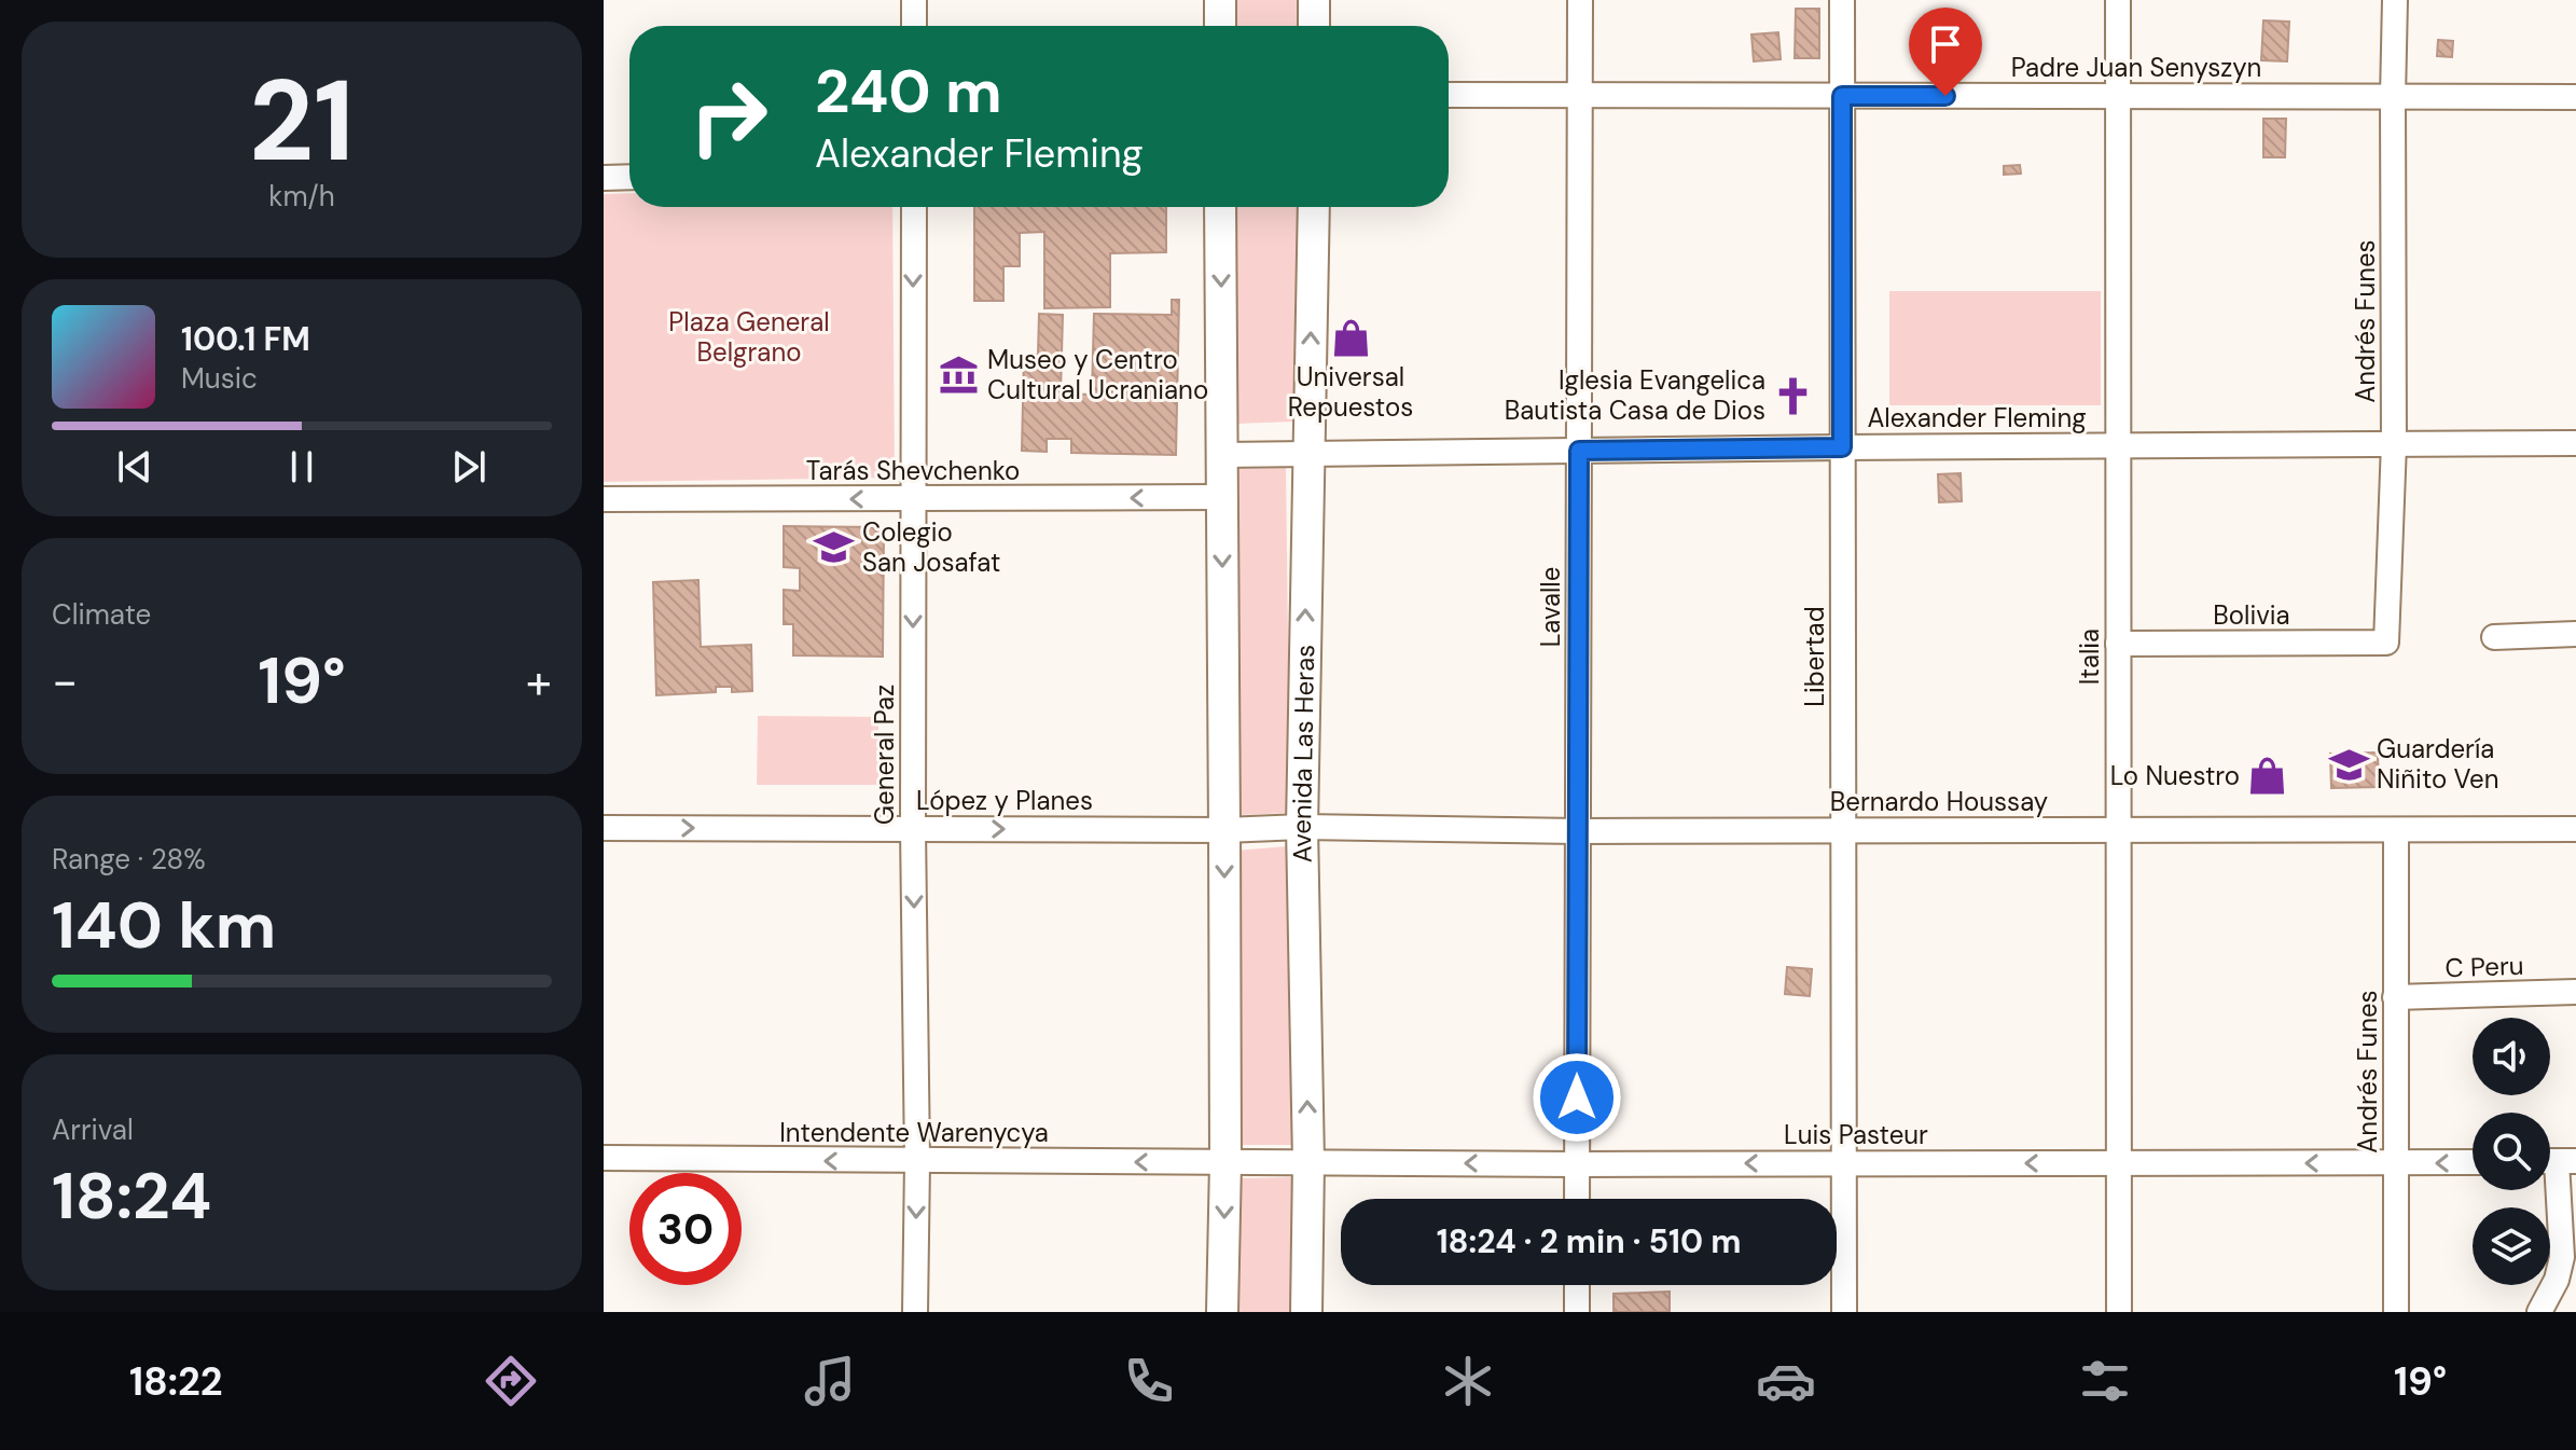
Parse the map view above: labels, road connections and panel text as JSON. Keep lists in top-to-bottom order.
{
  "streets": {
    "main road": ["Avenida Las Heras"],
    "street": [
      "Padre Juan Senyszyn",
      "Andrés Funes",
      "Alexander Fleming",
      "Tarás Shevchenko",
      "Lavalle",
      "Bolivia",
      "Libertad",
      "Italia",
      "General Paz",
      "López y Planes",
      "Bernardo Houssay",
      "C Peru",
      "Intendente Warenycya",
      "Luis Pasteur"
    ]
  },
  "crossings": [
    ["Padre Juan Senyszyn", "Andrés Funes"],
    ["Padre Juan Senyszyn", "Lavalle"],
    ["Padre Juan Senyszyn", "Libertad"],
    ["Padre Juan Senyszyn", "Italia"],
    ["Andrés Funes", "Alexander Fleming"],
    ["Andrés Funes", "Bolivia"],
    ["Andrés Funes", "Bernardo Houssay"],
    ["Andrés Funes", "C Peru"],
    ["Andrés Funes", "Luis Pasteur"],
    ["Alexander Fleming", "Lavalle"],
    ["Alexander Fleming", "Libertad"],
    ["Alexander Fleming", "Italia"],
    ["Alexander Fleming", "Avenida Las Heras"],
    ["Tarás Shevchenko", "General Paz"],
    ["Lavalle", "Bernardo Houssay"],
    ["Lavalle", "Luis Pasteur"],
    ["Bolivia", "Italia"],
    ["Libertad", "Bernardo Houssay"],
    ["Libertad", "Luis Pasteur"],
    ["Italia", "Bernardo Houssay"],
    ["Italia", "Luis Pasteur"],
    ["Avenida Las Heras", "López y Planes"],
    ["Avenida Las Heras", "Bernardo Houssay"],
    ["Avenida Las Heras", "Luis Pasteur"],
    ["General Paz", "López y Planes"],
    ["General Paz", "Intendente Warenycya"],
    ["López y Planes", "Bernardo Houssay"],
    ["Intendente Warenycya", "Luis Pasteur"]
  ],
  "one_way": [
    "Tarás Shevchenko",
    "General Paz",
    "López y Planes",
    "Intendente Warenycya",
    "Luis Pasteur"
  ],
  "parks": ["Plaza General Belgrano"],
  "places": {
    "shop": ["Universal Repuestos", "Lo Nuestro"],
    "museum": ["Museo y Centro Cultural Ucraniano"],
    "church": ["Iglesia Evangelica Bautista Casa de Dios"],
    "school or university": ["Colegio San Josafat", "Guardería Niñito Ven"]
  },
  "page": {
    "tile": [
      ["21", "km/h"],
      "Climate",
      ["Range · 28%", "140 km"],
      ["Arrival", "18:24"]
    ],
    "turn": ["240 m", "Alexander Fleming"],
    "song": ["100.1 FM", "Music"],
    "heat": ["−", "19°", "+"],
    "limit": "30",
    "trip": "18:24 · 2 min · 510 m",
    "tabs": ["18:22", "19°"]
  }
}
